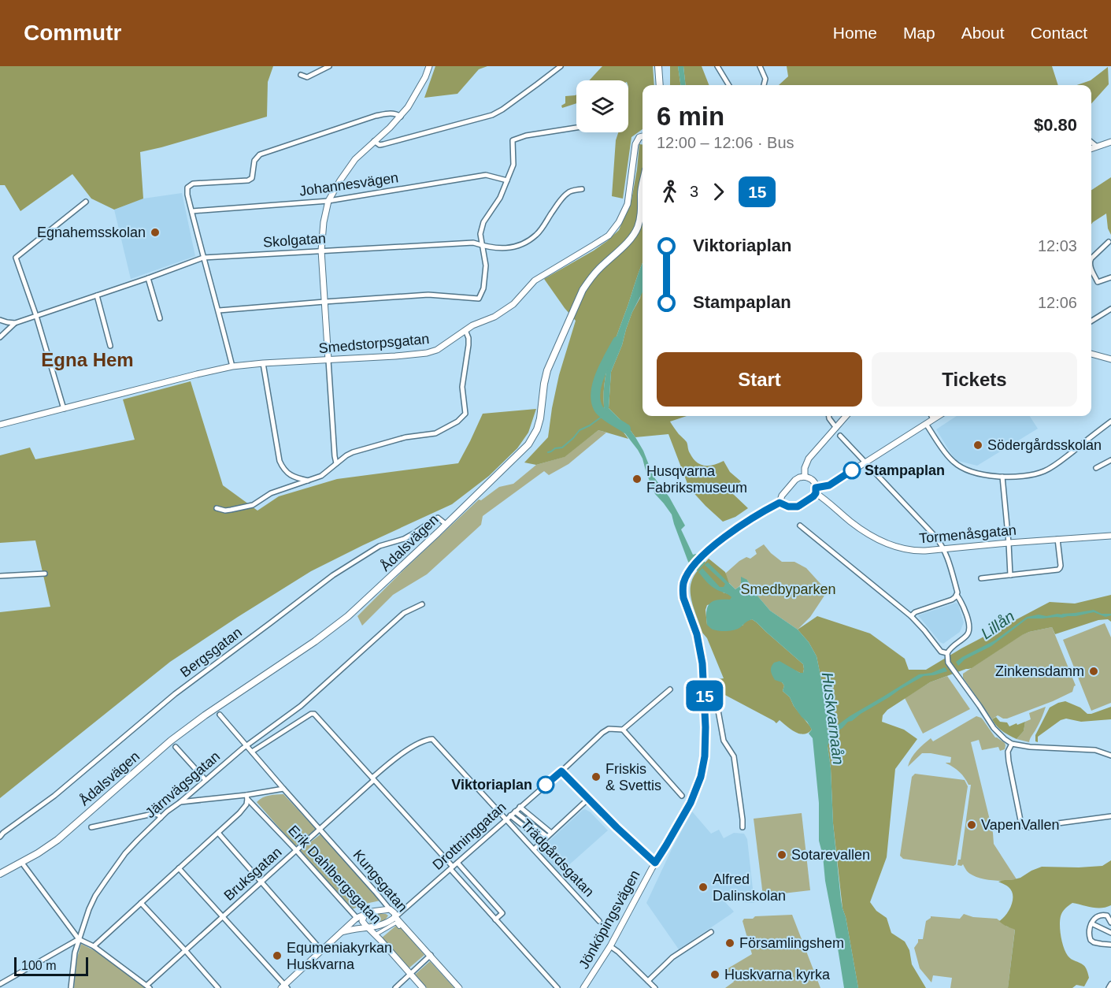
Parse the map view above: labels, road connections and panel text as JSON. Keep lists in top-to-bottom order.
{
  "streets": {
    "main road": ["Ådalsvägen"],
    "street": [
      "Johannesvägen",
      "Skolgatan",
      "Smedstorpsgatan",
      "Tormenåsgatan",
      "Bergsgatan",
      "Järnvägsgatan",
      "Drottninggatan",
      "Trädgårdsgatan",
      "Bruksgatan",
      "Erik Dahlbergsgatan",
      "Kungsgatan",
      "Jönköpingsvägen"
    ]
  },
  "crossings": [
    ["Ådalsvägen", "Bergsgatan"],
    ["Järnvägsgatan", "Kungsgatan"],
    ["Drottninggatan", "Trädgårdsgatan"],
    ["Drottninggatan", "Erik Dahlbergsgatan"],
    ["Drottninggatan", "Kungsgatan"],
    ["Trädgårdsgatan", "Bruksgatan"],
    ["Bruksgatan", "Erik Dahlbergsgatan"],
    ["Bruksgatan", "Kungsgatan"]
  ],
  "districts": ["Egna Hem"],
  "water": ["Lillån", "Huskvarnaån"],
  "parks": ["Smedbyparken"],
  "places": [
    "Egnahemsskolan",
    "Södergårdsskolan",
    "Stampaplan",
    "Husqvarna Fabriksmuseum",
    "Zinkensdamm",
    "Friskis & Svettis",
    "Viktoriaplan",
    "VapenVallen",
    "Sotarevallen",
    "Alfred Dalinskolan",
    "Församlingshem",
    "Equmeniakyrkan Huskvarna",
    "Huskvarna kyrka"
  ],
  "lines": ["bus line 15"],
  "scale_bar": "100 m",
  "page": {
    "header": "Commutr",
    "nav": [
      "Home",
      "Map",
      "About",
      "Contact"
    ],
    "on_map": "15",
    "heading": ["6 min", "12:00 – 12:06 · Bus", "$0.80"],
    "legs": ["3", "15"],
    "list": [
      {
        "name": "Viktoriaplan",
        "value": "12:03"
      },
      {
        "name": "Stampaplan",
        "value": "12:06"
      }
    ],
    "buttons": ["Start", "Tickets"],
    "scale": "100 m"
  }
}
